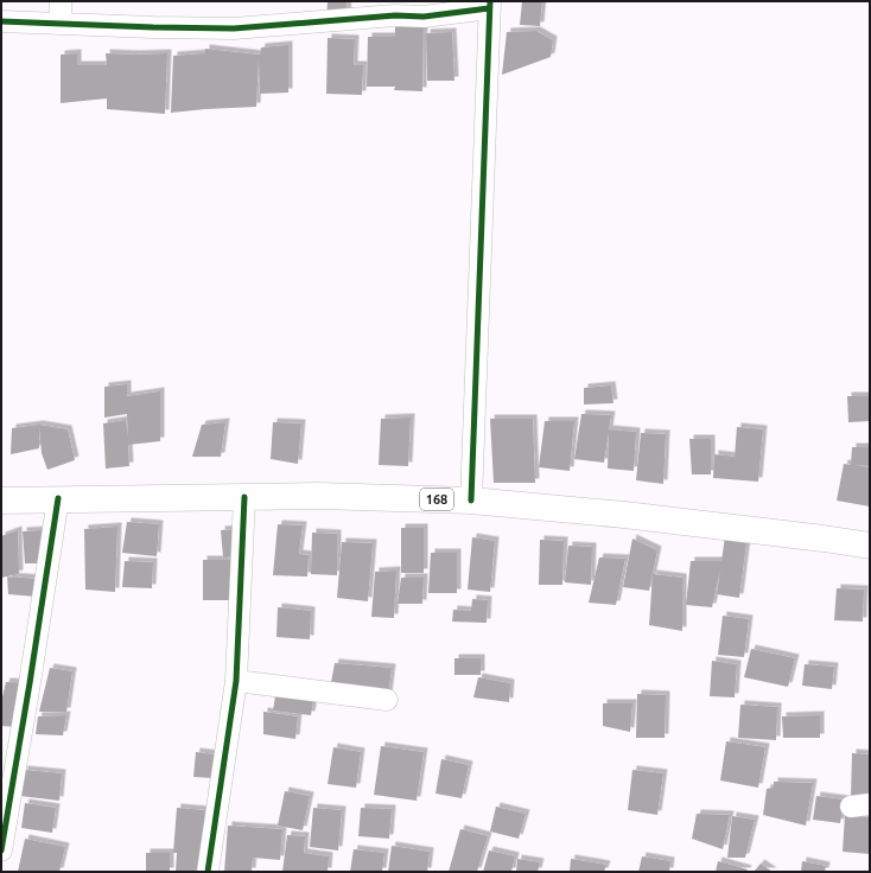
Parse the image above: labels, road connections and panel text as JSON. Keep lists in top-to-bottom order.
{
  "streets": {
    "main road": ["168"]
  }
}
